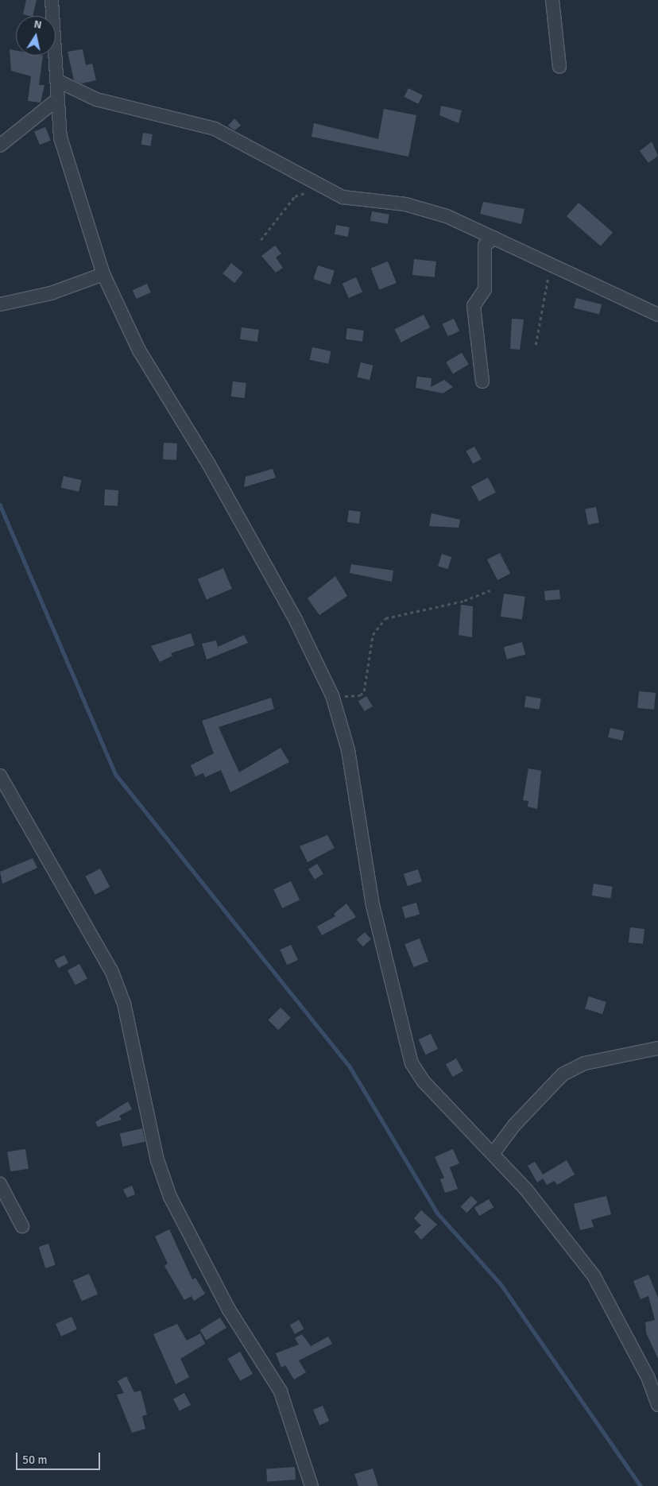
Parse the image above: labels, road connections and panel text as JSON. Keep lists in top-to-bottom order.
{
  "scale_bar": "50 m",
  "north": "top"
}
